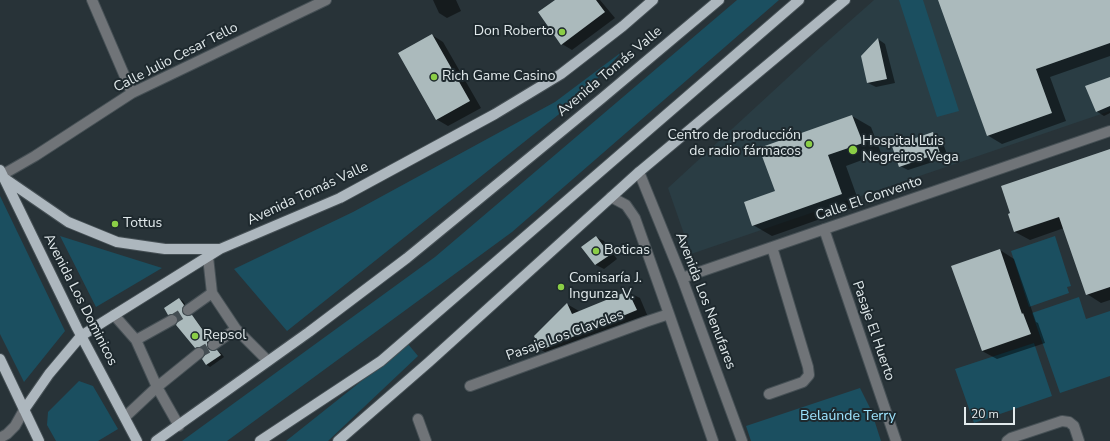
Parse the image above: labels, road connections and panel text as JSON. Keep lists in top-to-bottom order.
{
  "streets": {
    "main road": ["Avenida Tomás Valle", "Avenida Los Dominicos"],
    "street": [
      "Calle Julio Cesar Tello",
      "Calle El Convento",
      "Avenida Los Nenufares",
      "Pasaje El Huerto",
      "Pasaje Los Claveles"
    ]
  },
  "crossings": [
    ["Calle Julio Cesar Tello", "Avenida Los Dominicos"],
    ["Avenida Tomás Valle", "Avenida Los Dominicos"],
    ["Calle El Convento", "Avenida Los Nenufares"],
    ["Calle El Convento", "Pasaje El Huerto"]
  ],
  "parks": ["Belaúnde Terry"],
  "places": [
    "Don Roberto",
    "Rich Game Casino",
    "Centro de producción de radio fármacos",
    "Hospital Luis Negreiros Vega",
    "Tottus",
    "Boticas",
    "Comisaría J. Ingunza V.",
    "Repsol"
  ],
  "scale_bar": "20 m"
}
